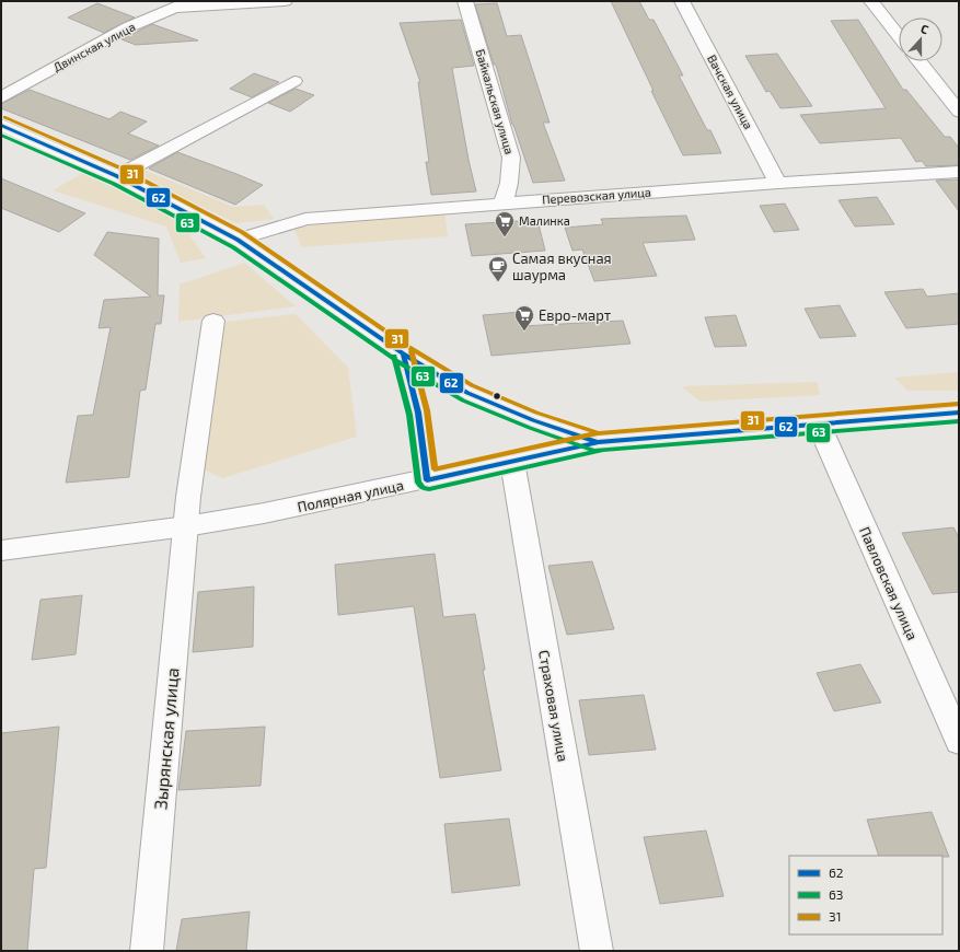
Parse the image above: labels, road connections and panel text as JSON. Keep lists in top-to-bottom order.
{
  "streets": {
    "street": [
      "Двинская улица",
      "Вачская улица",
      "Байкальская улица",
      "Перевозская улица",
      "Полярная улица",
      "Павловская улица",
      "Страховая улица",
      "Зырянская улица"
    ]
  },
  "crossings": [
    ["Вачская улица", "Перевозская улица"],
    ["Байкальская улица", "Перевозская улица"],
    ["Полярная улица", "Павловская улица"],
    ["Полярная улица", "Страховая улица"],
    ["Полярная улица", "Зырянская улица"]
  ],
  "places": {
    "supermarket": ["Малинка", "Евро-март"],
    "cafe": ["Самая вкусная шаурма"]
  },
  "lines": ["transit line 31", "transit line 62", "transit line 63"],
  "legend": ["62", "63", "31"],
  "north": "top"
}
